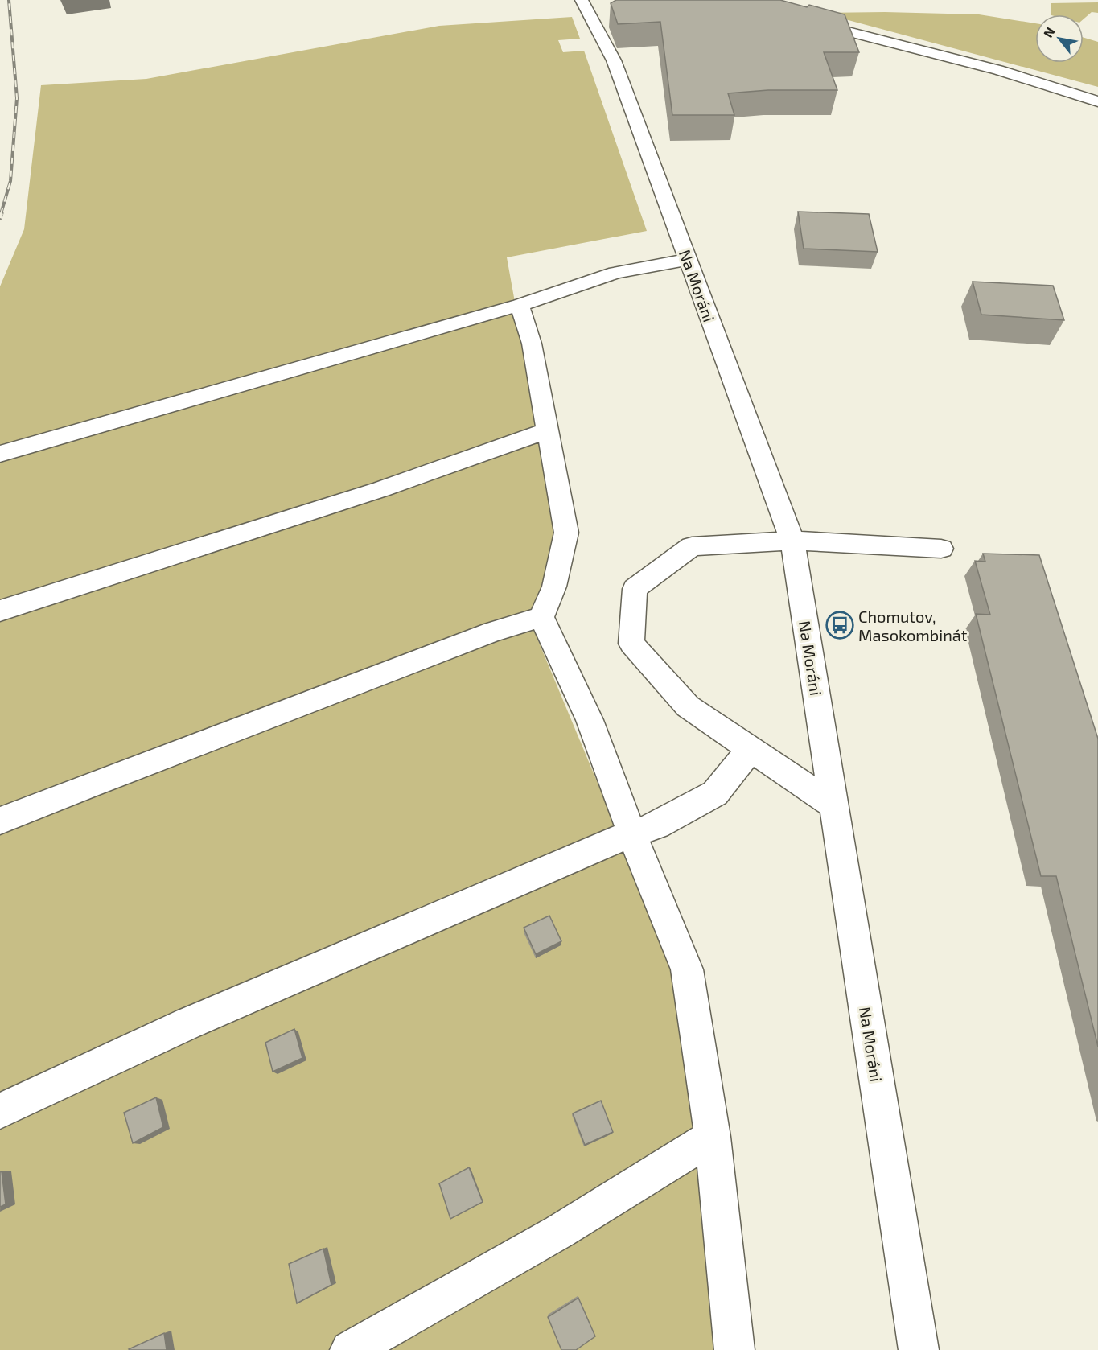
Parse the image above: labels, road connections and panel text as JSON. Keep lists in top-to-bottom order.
{
  "streets": {
    "lane": ["Na Moráni"]
  },
  "places": {
    "bus stop": ["Chomutov, Masokombinát"]
  },
  "north": "top left"
}
